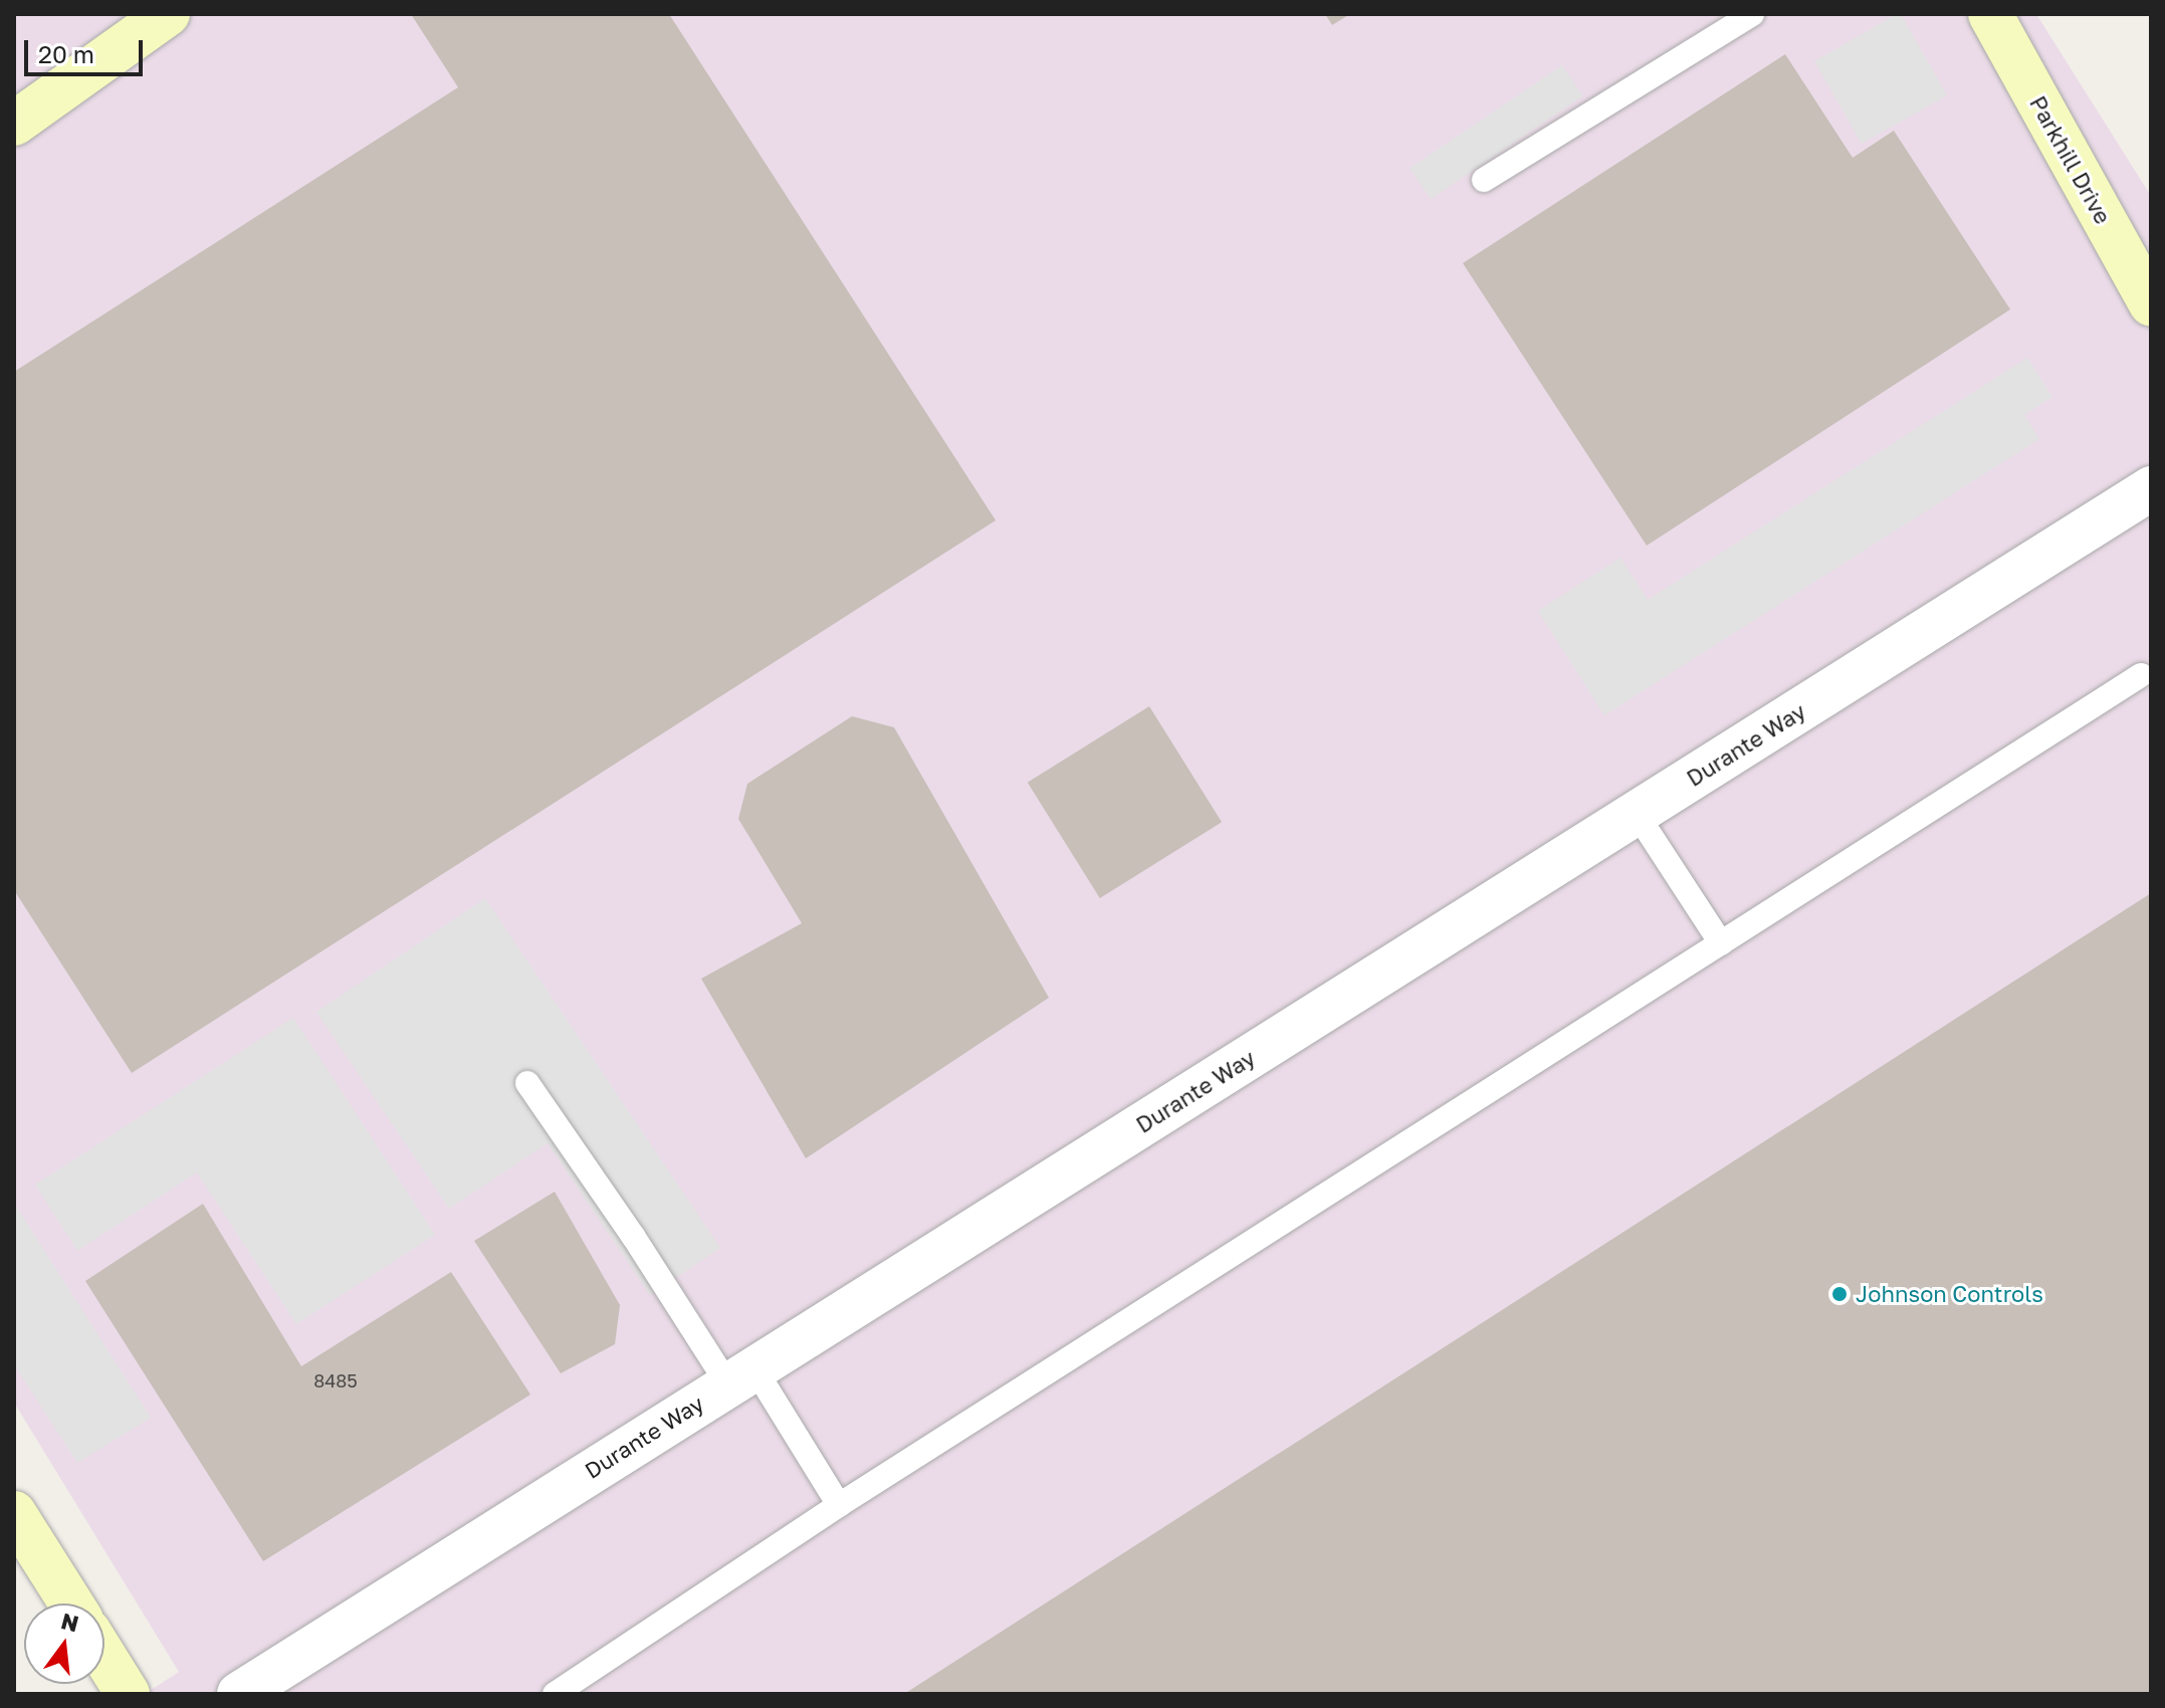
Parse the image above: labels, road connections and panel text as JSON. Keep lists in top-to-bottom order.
{
  "streets": {
    "street": ["Parkhill Drive", "Durante Way"]
  },
  "places": ["Johnson Controls"],
  "house_numbers": ["8485"],
  "scale_bar": "20 m",
  "north": "top"
}
